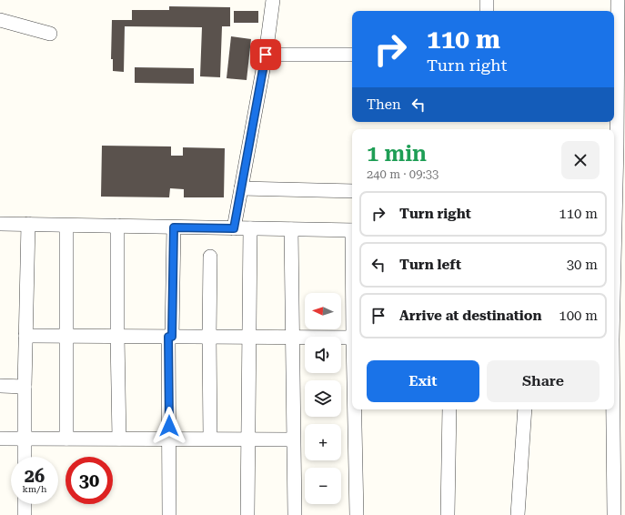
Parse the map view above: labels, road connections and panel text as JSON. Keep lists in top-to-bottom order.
{
  "north": "left",
  "page": {
    "turn": ["110 m", "Turn right"],
    "then": "Then",
    "heading": ["1 min", "240 m · 09:33"],
    "list": [
      {
        "name": "Turn right",
        "value": "110 m"
      },
      {
        "name": "Turn left",
        "value": "30 m"
      },
      {
        "name": "Arrive at destination",
        "value": "100 m"
      }
    ],
    "map_buttons": ["+", "−"],
    "buttons": ["Exit", "Share"],
    "speed": "26 km/h",
    "limit": "30"
  }
}
